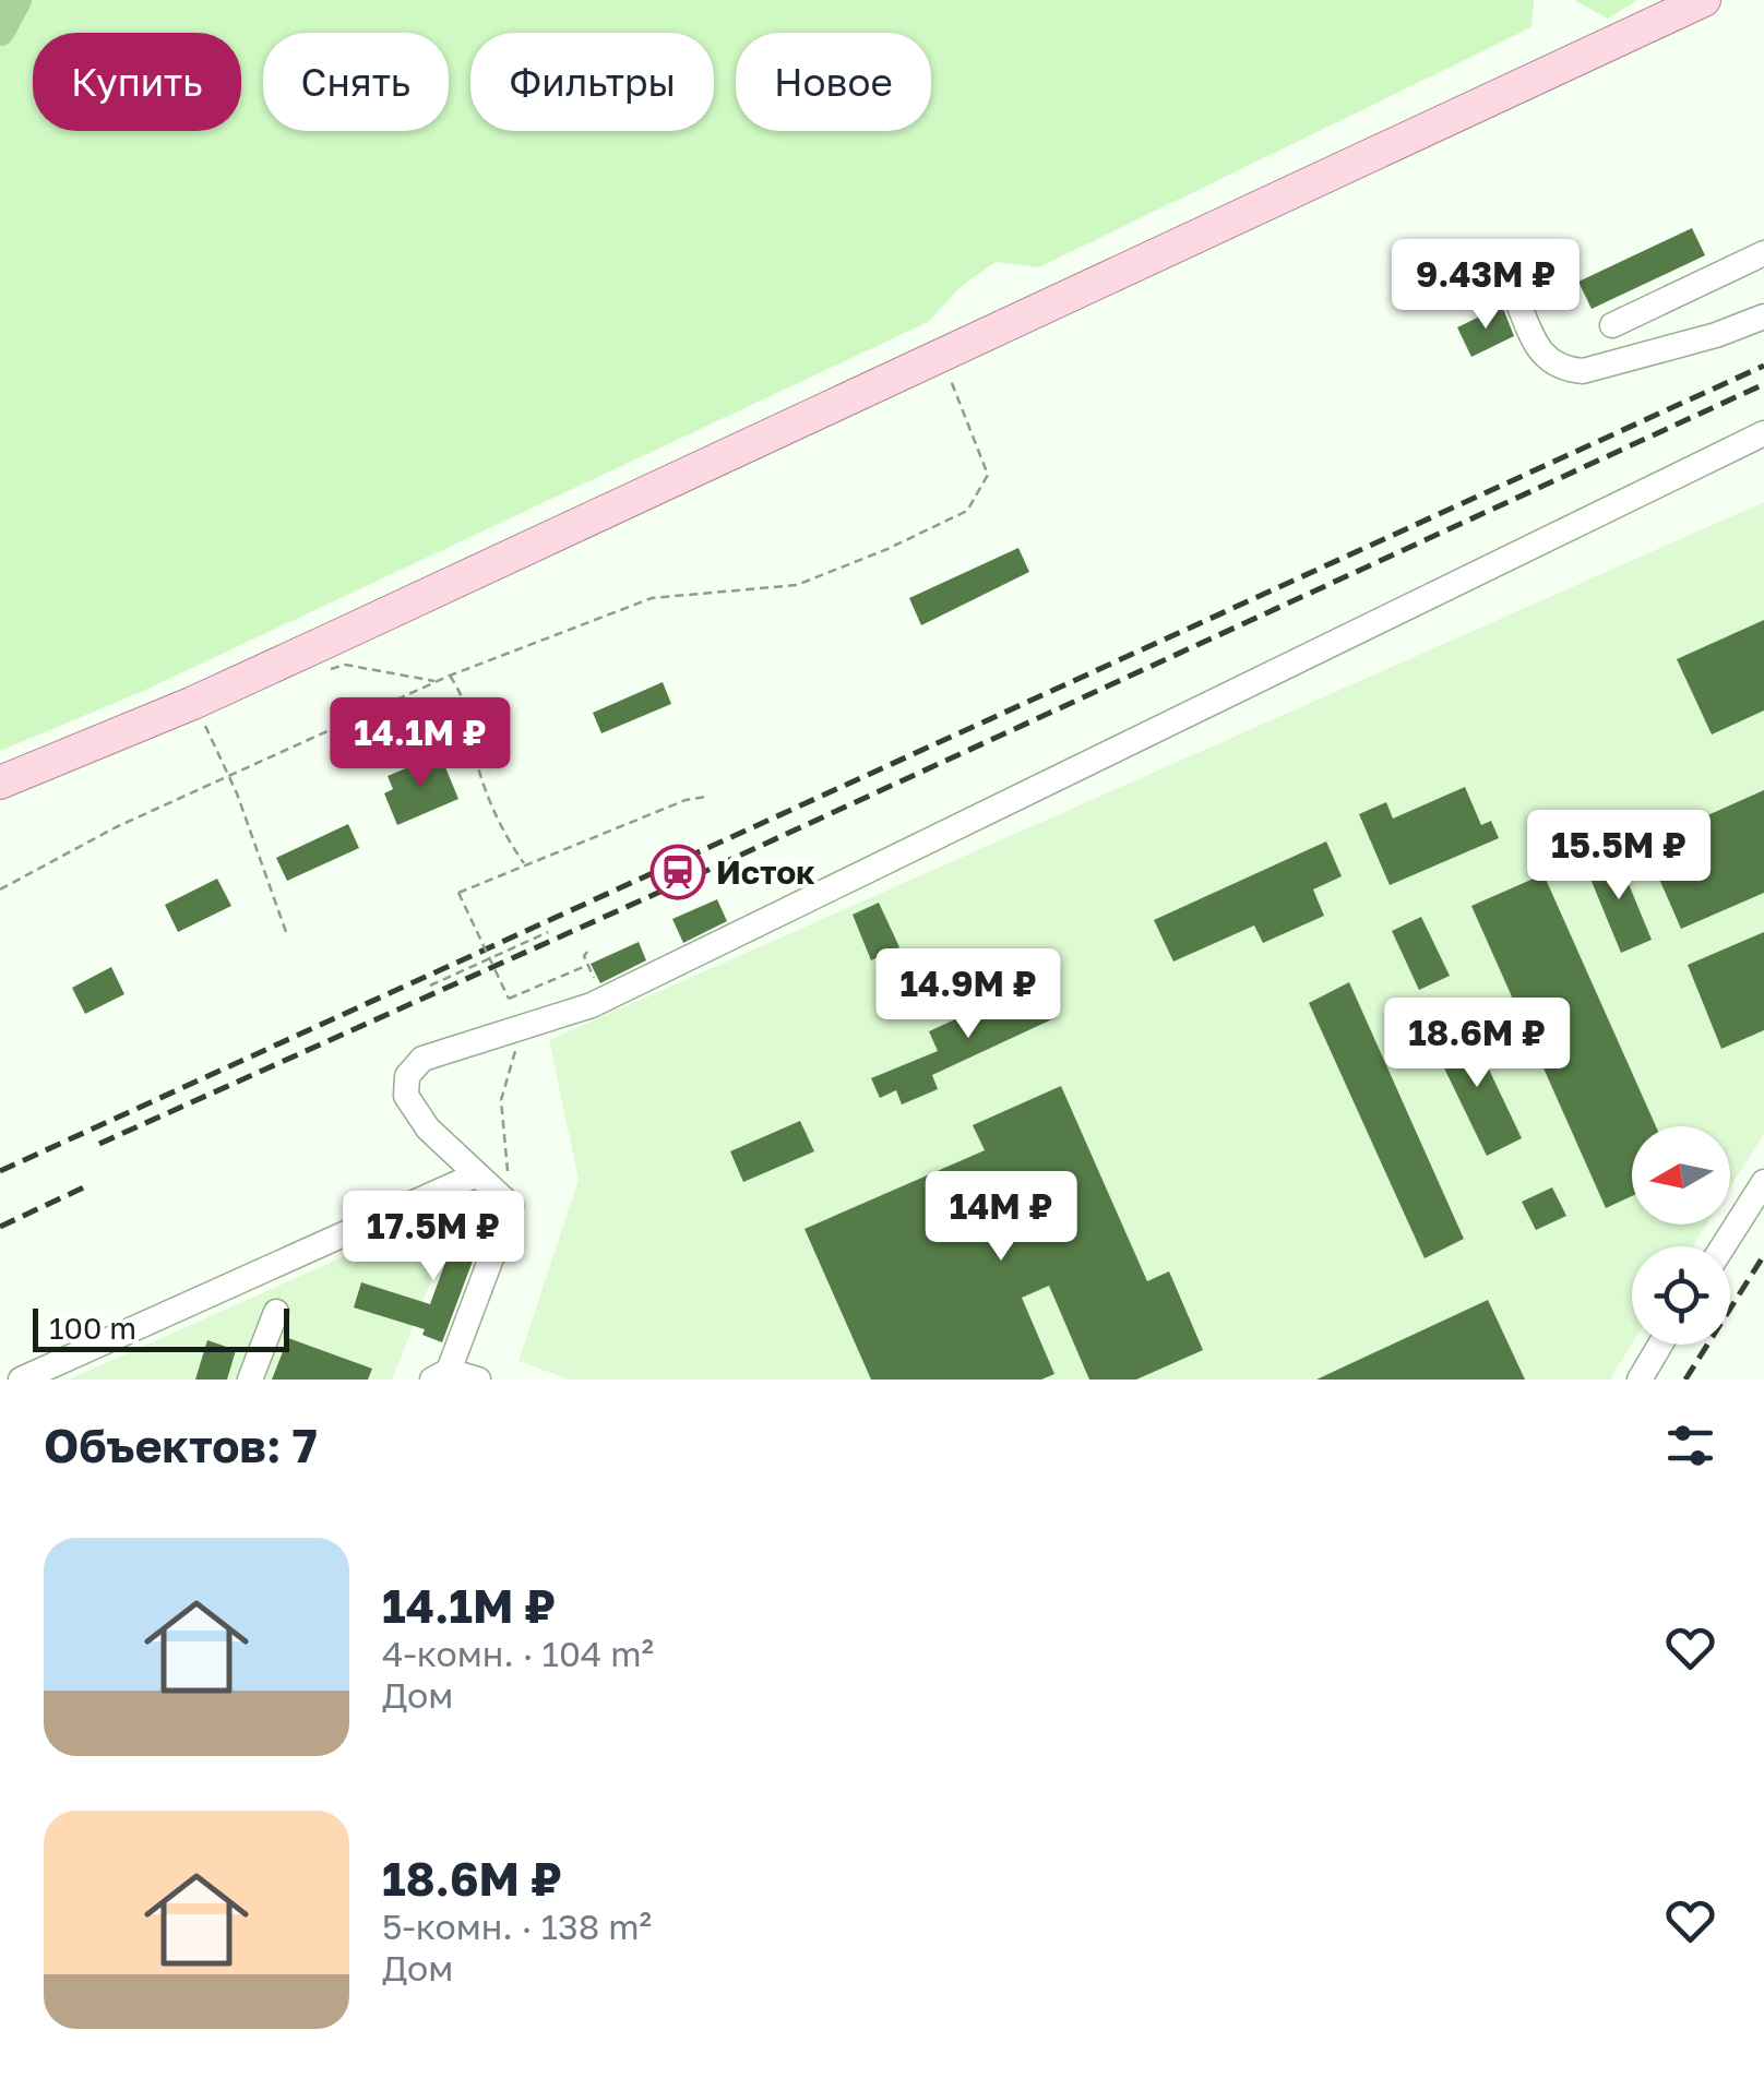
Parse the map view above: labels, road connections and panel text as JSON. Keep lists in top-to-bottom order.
{
  "places": {
    "station": ["Исток"]
  },
  "scale_bar": "100 m",
  "north": "left",
  "page": {
    "chip": [
      "Купить",
      "Снять",
      "Фильтры",
      "Новое"
    ],
    "price": [
      "9.43M ₽",
      "14.1M ₽",
      "15.5M ₽",
      "14.9M ₽",
      "18.6M ₽",
      "14M ₽",
      "17.5M ₽"
    ],
    "scale": "100 m",
    "heading": "Объектов: 7",
    "list": [
      {
        "name": "14.1M ₽",
        "note": "4-комн. · 104 m² · Дом"
      },
      {
        "name": "18.6M ₽",
        "note": "5-комн. · 138 m² · Дом"
      }
    ]
  }
}
